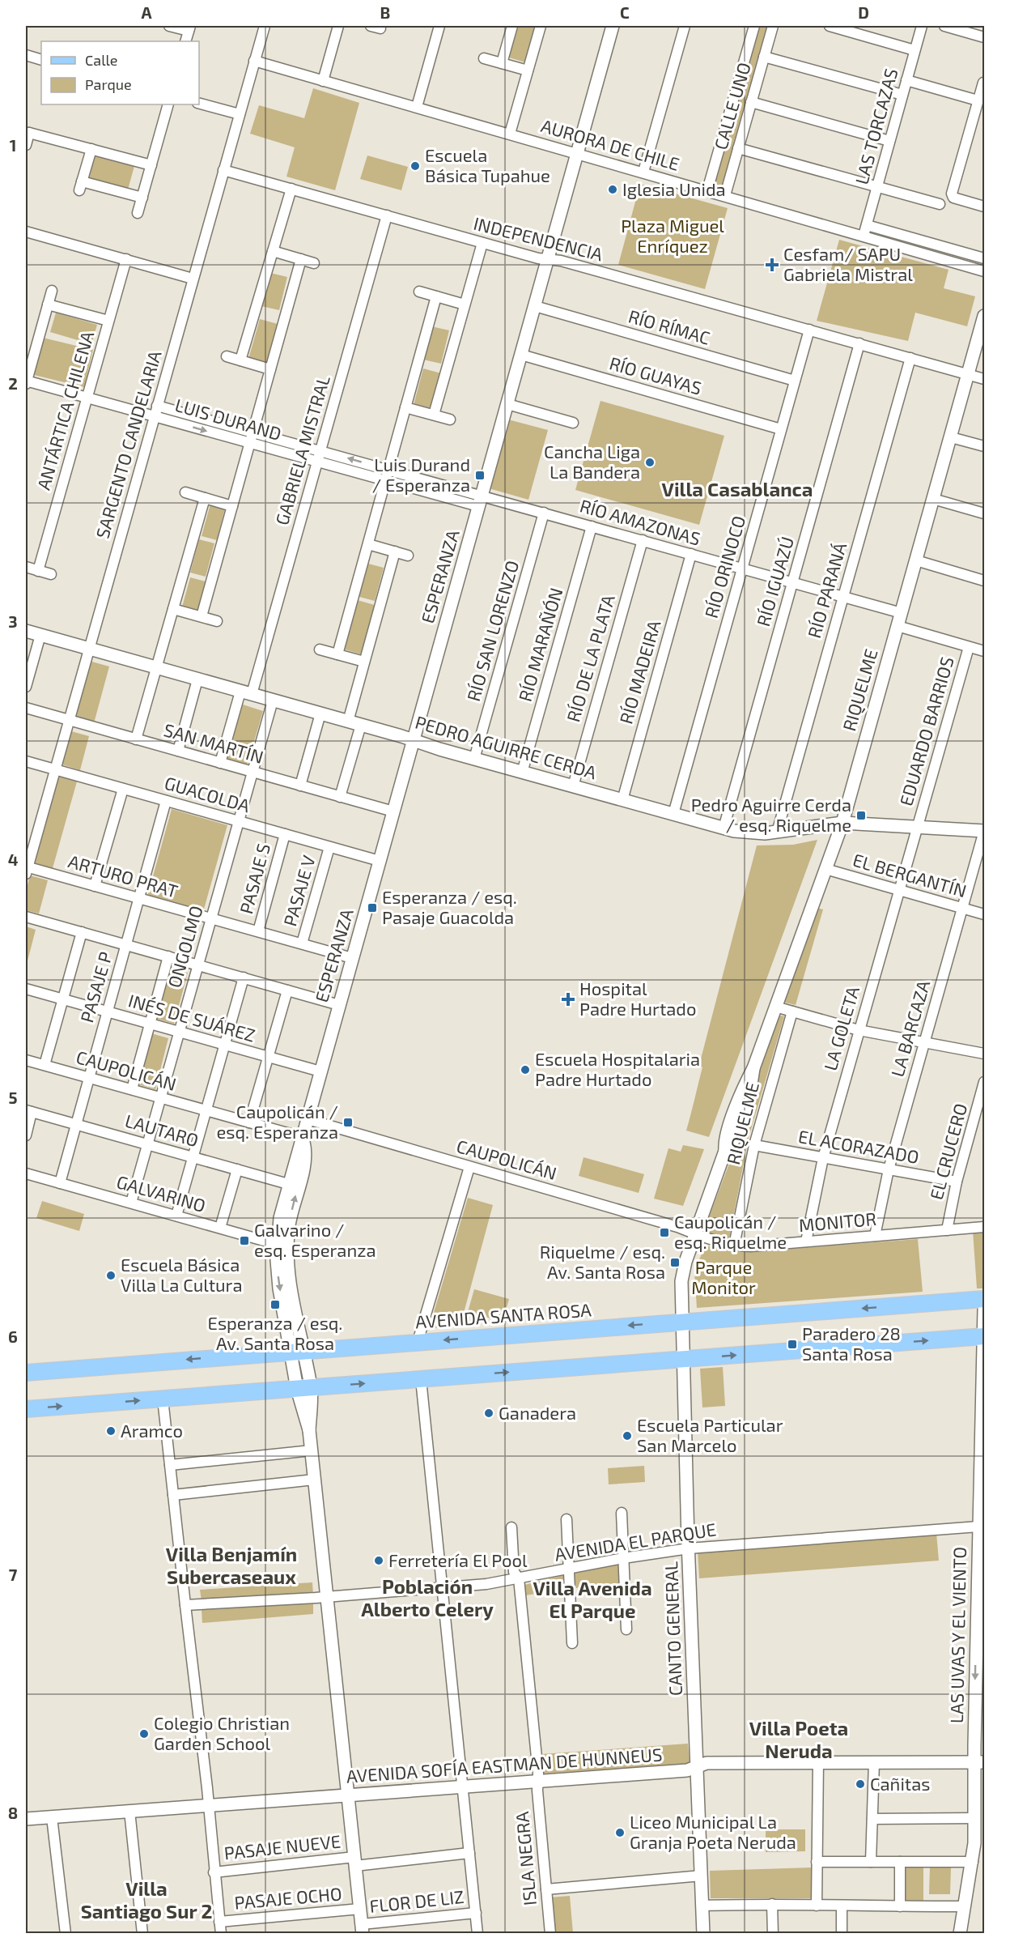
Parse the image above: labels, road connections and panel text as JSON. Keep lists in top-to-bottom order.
{
  "streets": {
    "main road": ["AVENIDA SANTA ROSA"],
    "street": [
      "CALLE UNO",
      "LAS TORCAZAS",
      "AURORA DE CHILE",
      "INDEPENDENCIA",
      "RÍO RÍMAC",
      "RÍO GUAYAS",
      "ANTÁRTICA CHILENA",
      "LUIS DURAND",
      "SARGENTO CANDELARIA",
      "GABRIELA MISTRAL",
      "RÍO AMAZONAS",
      "RÍO ORINOCO",
      "ESPERANZA",
      "RÍO IGUAZÚ",
      "RÍO PARANÁ",
      "RÍO SAN LORENZO",
      "RÍO MARAÑÓN",
      "RÍO DE LA PLATA",
      "RÍO MADEIRA",
      "RIQUELME",
      "EDUARDO BARRIOS",
      "SAN MARTÍN",
      "PEDRO AGUIRRE CERDA",
      "GUACOLDA",
      "EL BERGANTÍN",
      "ARTURO PRAT",
      "PASAJE S",
      "PASAJE V",
      "ONGOLMO",
      "PASAJE P",
      "INÉS DE SUÁREZ",
      "LA GOLETA",
      "LA BARCAZA",
      "CAUPOLICÁN",
      "LAUTARO",
      "EL ACORAZADO",
      "EL CRUCERO",
      "GALVARINO",
      "MONITOR",
      "AVENIDA EL PARQUE",
      "CANTO GENERAL",
      "LAS UVAS Y EL VIENTO",
      "AVENIDA SOFÍA EASTMAN DE HUNNEUS",
      "PASAJE NUEVE",
      "ISLA NEGRA",
      "PASAJE OCHO",
      "FLOR DE LIZ"
    ]
  },
  "crossings": [
    ["CALLE UNO", "AURORA DE CHILE"],
    ["LAS TORCAZAS", "AURORA DE CHILE"],
    ["AURORA DE CHILE", "SARGENTO CANDELARIA"],
    ["AURORA DE CHILE", "ESPERANZA"],
    ["INDEPENDENCIA", "SARGENTO CANDELARIA"],
    ["INDEPENDENCIA", "GABRIELA MISTRAL"],
    ["INDEPENDENCIA", "RÍO ORINOCO"],
    ["INDEPENDENCIA", "ESPERANZA"],
    ["INDEPENDENCIA", "RÍO IGUAZÚ"],
    ["INDEPENDENCIA", "RÍO PARANÁ"],
    ["INDEPENDENCIA", "RIQUELME"],
    ["RÍO RÍMAC", "RÍO ORINOCO"],
    ["RÍO RÍMAC", "ESPERANZA"],
    ["RÍO GUAYAS", "RÍO ORINOCO"],
    ["RÍO GUAYAS", "ESPERANZA"],
    ["ANTÁRTICA CHILENA", "LUIS DURAND"],
    ["LUIS DURAND", "SARGENTO CANDELARIA"],
    ["LUIS DURAND", "GABRIELA MISTRAL"],
    ["LUIS DURAND", "RÍO AMAZONAS"],
    ["LUIS DURAND", "ESPERANZA"],
    ["SARGENTO CANDELARIA", "SAN MARTÍN"],
    ["SARGENTO CANDELARIA", "PEDRO AGUIRRE CERDA"],
    ["SARGENTO CANDELARIA", "GUACOLDA"],
    ["SARGENTO CANDELARIA", "ARTURO PRAT"],
    ["GABRIELA MISTRAL", "SAN MARTÍN"],
    ["GABRIELA MISTRAL", "PEDRO AGUIRRE CERDA"],
    ["RÍO AMAZONAS", "RÍO ORINOCO"],
    ["RÍO AMAZONAS", "ESPERANZA"],
    ["RÍO AMAZONAS", "RÍO IGUAZÚ"],
    ["RÍO AMAZONAS", "RÍO PARANÁ"],
    ["RÍO AMAZONAS", "RÍO SAN LORENZO"],
    ["RÍO AMAZONAS", "RÍO MARAÑÓN"],
    ["RÍO AMAZONAS", "RÍO DE LA PLATA"],
    ["RÍO AMAZONAS", "RÍO MADEIRA"],
    ["RÍO AMAZONAS", "RIQUELME"],
    ["RÍO ORINOCO", "PEDRO AGUIRRE CERDA"],
    ["ESPERANZA", "SAN MARTÍN"],
    ["ESPERANZA", "PEDRO AGUIRRE CERDA"],
    ["ESPERANZA", "GUACOLDA"],
    ["ESPERANZA", "ARTURO PRAT"],
    ["ESPERANZA", "INÉS DE SUÁREZ"],
    ["ESPERANZA", "CAUPOLICÁN"],
    ["ESPERANZA", "LAUTARO"],
    ["ESPERANZA", "GALVARINO"],
    ["ESPERANZA", "AVENIDA SANTA ROSA"],
    ["ESPERANZA", "AVENIDA EL PARQUE"],
    ["ESPERANZA", "AVENIDA SOFÍA EASTMAN DE HUNNEUS"],
    ["ESPERANZA", "PASAJE NUEVE"],
    ["ESPERANZA", "PASAJE OCHO"],
    ["ESPERANZA", "FLOR DE LIZ"],
    ["RÍO IGUAZÚ", "PEDRO AGUIRRE CERDA"],
    ["RÍO PARANÁ", "PEDRO AGUIRRE CERDA"],
    ["RÍO SAN LORENZO", "PEDRO AGUIRRE CERDA"],
    ["RÍO MARAÑÓN", "PEDRO AGUIRRE CERDA"],
    ["RÍO DE LA PLATA", "PEDRO AGUIRRE CERDA"],
    ["RÍO MADEIRA", "PEDRO AGUIRRE CERDA"],
    ["RIQUELME", "PEDRO AGUIRRE CERDA"],
    ["RIQUELME", "EL BERGANTÍN"],
    ["RIQUELME", "CAUPOLICÁN"],
    ["RIQUELME", "EL ACORAZADO"],
    ["RIQUELME", "MONITOR"],
    ["RIQUELME", "AVENIDA SANTA ROSA"],
    ["RIQUELME", "CANTO GENERAL"],
    ["EDUARDO BARRIOS", "PEDRO AGUIRRE CERDA"],
    ["EDUARDO BARRIOS", "LA GOLETA"],
    ["SAN MARTÍN", "ONGOLMO"],
    ["PEDRO AGUIRRE CERDA", "ONGOLMO"],
    ["PEDRO AGUIRRE CERDA", "LA GOLETA"],
    ["PEDRO AGUIRRE CERDA", "LA BARCAZA"],
    ["GUACOLDA", "PASAJE S"],
    ["GUACOLDA", "PASAJE V"],
    ["GUACOLDA", "ONGOLMO"],
    ["GUACOLDA", "PASAJE P"],
    ["EL BERGANTÍN", "LA GOLETA"],
    ["EL BERGANTÍN", "LA BARCAZA"],
    ["ARTURO PRAT", "PASAJE S"],
    ["ARTURO PRAT", "PASAJE V"],
    ["ARTURO PRAT", "ONGOLMO"],
    ["ARTURO PRAT", "PASAJE P"],
    ["ONGOLMO", "INÉS DE SUÁREZ"],
    ["ONGOLMO", "CAUPOLICÁN"],
    ["ONGOLMO", "LAUTARO"],
    ["ONGOLMO", "GALVARINO"],
    ["PASAJE P", "INÉS DE SUÁREZ"],
    ["PASAJE P", "CAUPOLICÁN"],
    ["PASAJE P", "LAUTARO"],
    ["PASAJE P", "GALVARINO"],
    ["LA GOLETA", "EL ACORAZADO"],
    ["LA GOLETA", "MONITOR"],
    ["LA BARCAZA", "EL ACORAZADO"],
    ["LA BARCAZA", "MONITOR"],
    ["CAUPOLICÁN", "MONITOR"],
    ["EL ACORAZADO", "EL CRUCERO"],
    ["EL CRUCERO", "MONITOR"],
    ["AVENIDA SANTA ROSA", "CANTO GENERAL"],
    ["AVENIDA EL PARQUE", "CANTO GENERAL"],
    ["AVENIDA EL PARQUE", "LAS UVAS Y EL VIENTO"],
    ["AVENIDA EL PARQUE", "ISLA NEGRA"],
    ["CANTO GENERAL", "AVENIDA SOFÍA EASTMAN DE HUNNEUS"],
    ["LAS UVAS Y EL VIENTO", "AVENIDA SOFÍA EASTMAN DE HUNNEUS"],
    ["AVENIDA SOFÍA EASTMAN DE HUNNEUS", "ISLA NEGRA"]
  ],
  "one_way": ["LAS UVAS Y EL VIENTO"],
  "districts": [
    "Villa Casablanca",
    "Villa Benjamín Subercaseaux",
    "Población Alberto Celery",
    "Villa Avenida El Parque",
    "Villa Poeta Neruda",
    "Villa Santiago Sur 2"
  ],
  "parks": ["Plaza Miguel Enríquez", "Parque Monitor"],
  "places": {
    "other": [
      "Escuela Básica Tupahue",
      "Iglesia Unida",
      "Cancha Liga La Bandera",
      "Escuela Hospitalaria Padre Hurtado",
      "Escuela Básica Villa La Cultura",
      "Ganadera",
      "Aramco",
      "Escuela Particular San Marcelo",
      "Ferretería El Pool",
      "Colegio Christian Garden School",
      "Cañitas",
      "Liceo Municipal La Granja Poeta Neruda"
    ],
    "health": ["Cesfam/ SAPU Gabriela Mistral", "Hospital Padre Hurtado"],
    "transit": [
      "Luis Durand / Esperanza",
      "Pedro Aguirre Cerda / esq. Riquelme",
      "Esperanza / esq. Pasaje Guacolda",
      "Caupolicán / esq. Esperanza",
      "Caupolicán / esq. Riquelme",
      "Galvarino / esq. Esperanza",
      "Riquelme / esq. Av. Santa Rosa",
      "Esperanza / esq. Av. Santa Rosa",
      "Paradero 28 Santa Rosa"
    ]
  },
  "legend": ["Calle", "Parque"],
  "grid": {
    "columns": [
      "A",
      "B",
      "C",
      "D"
    ],
    "rows": [
      "1",
      "2",
      "3",
      "4",
      "5",
      "6",
      "7",
      "8"
    ]
  }
}
